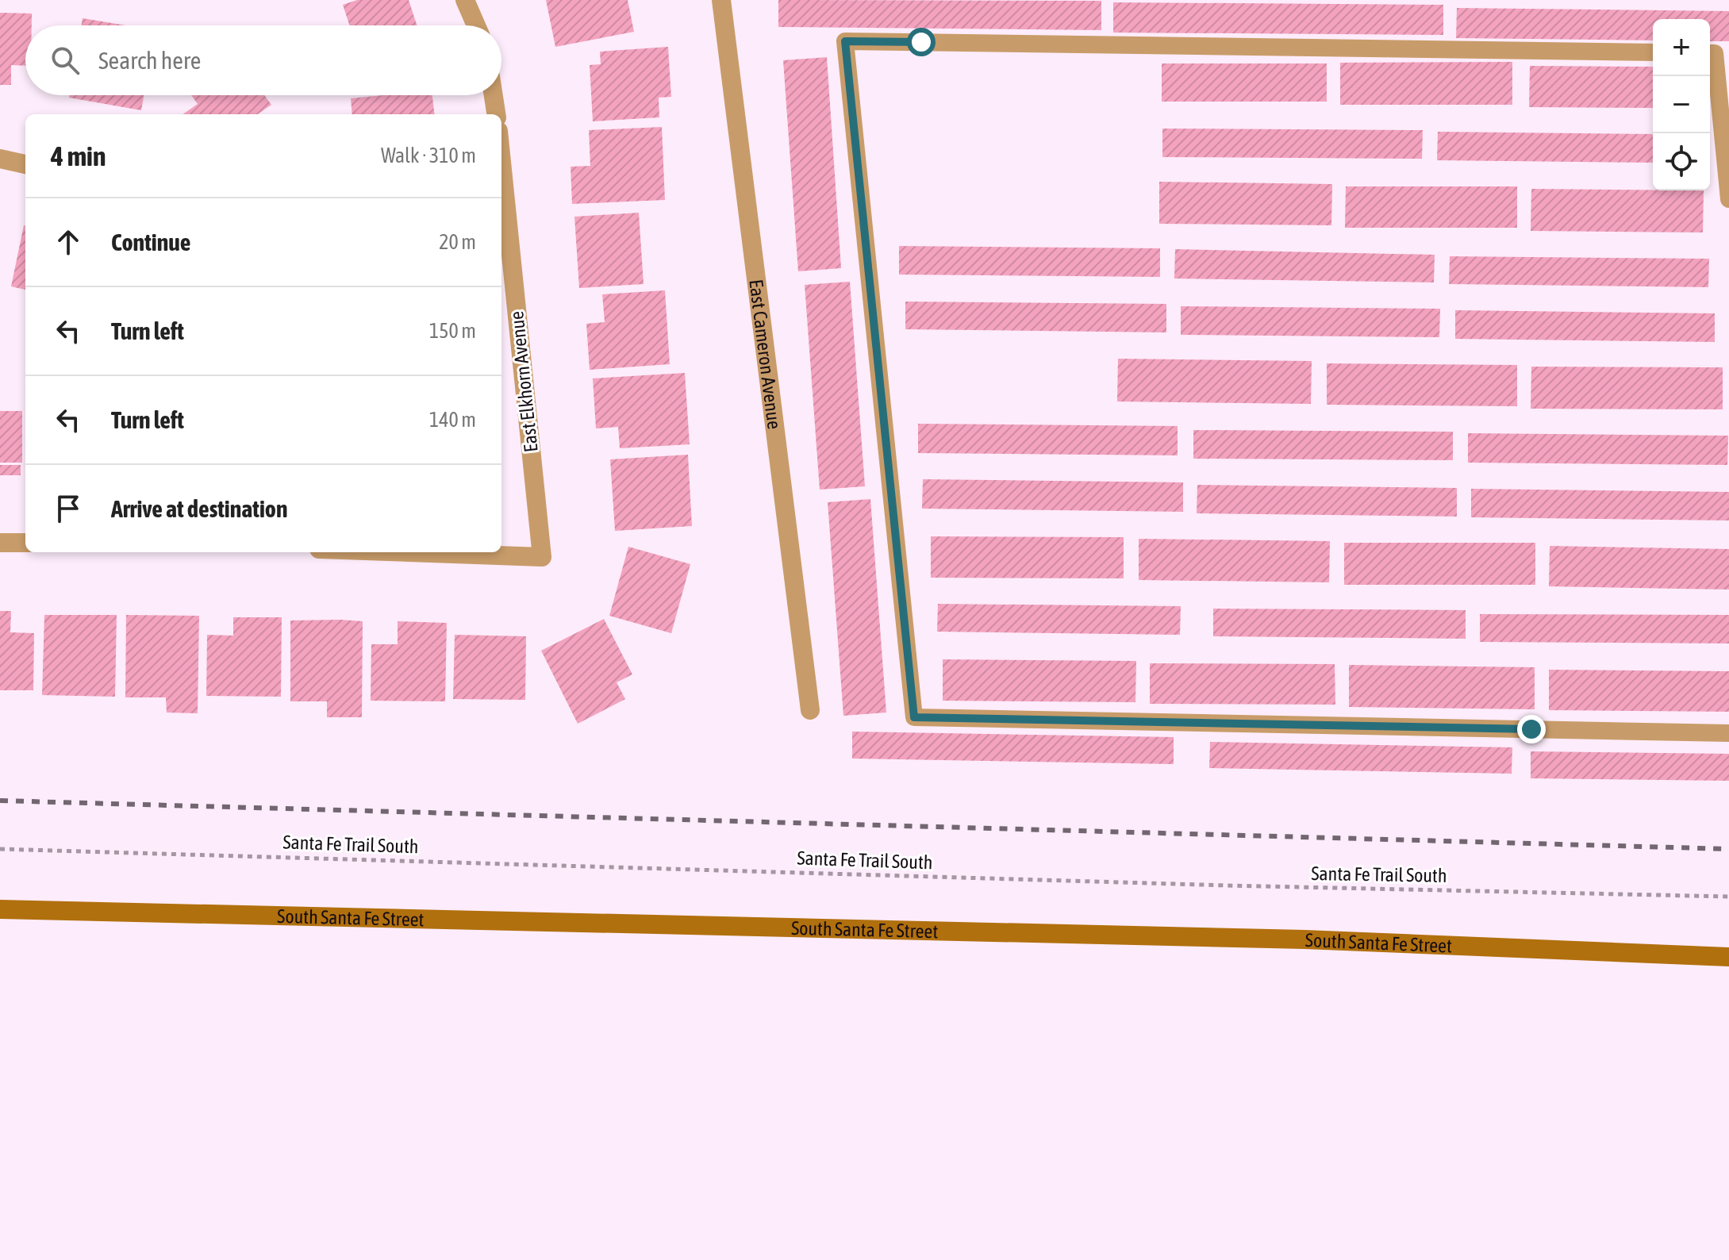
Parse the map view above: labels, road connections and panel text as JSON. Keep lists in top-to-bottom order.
{
  "streets": {
    "street": ["East Cameron Avenue", "East Elkhorn Avenue", "South Santa Fe Street"],
    "path": ["Santa Fe Trail South"]
  },
  "page": {
    "map_buttons": ["+", "−"],
    "search": "Search here",
    "heading": ["4 min", "Walk · 310 m"],
    "list": [
      ["Continue", "20 m"],
      ["Turn left", "150 m"],
      ["Turn left", "140 m"],
      "Arrive at destination"
    ]
  }
}
